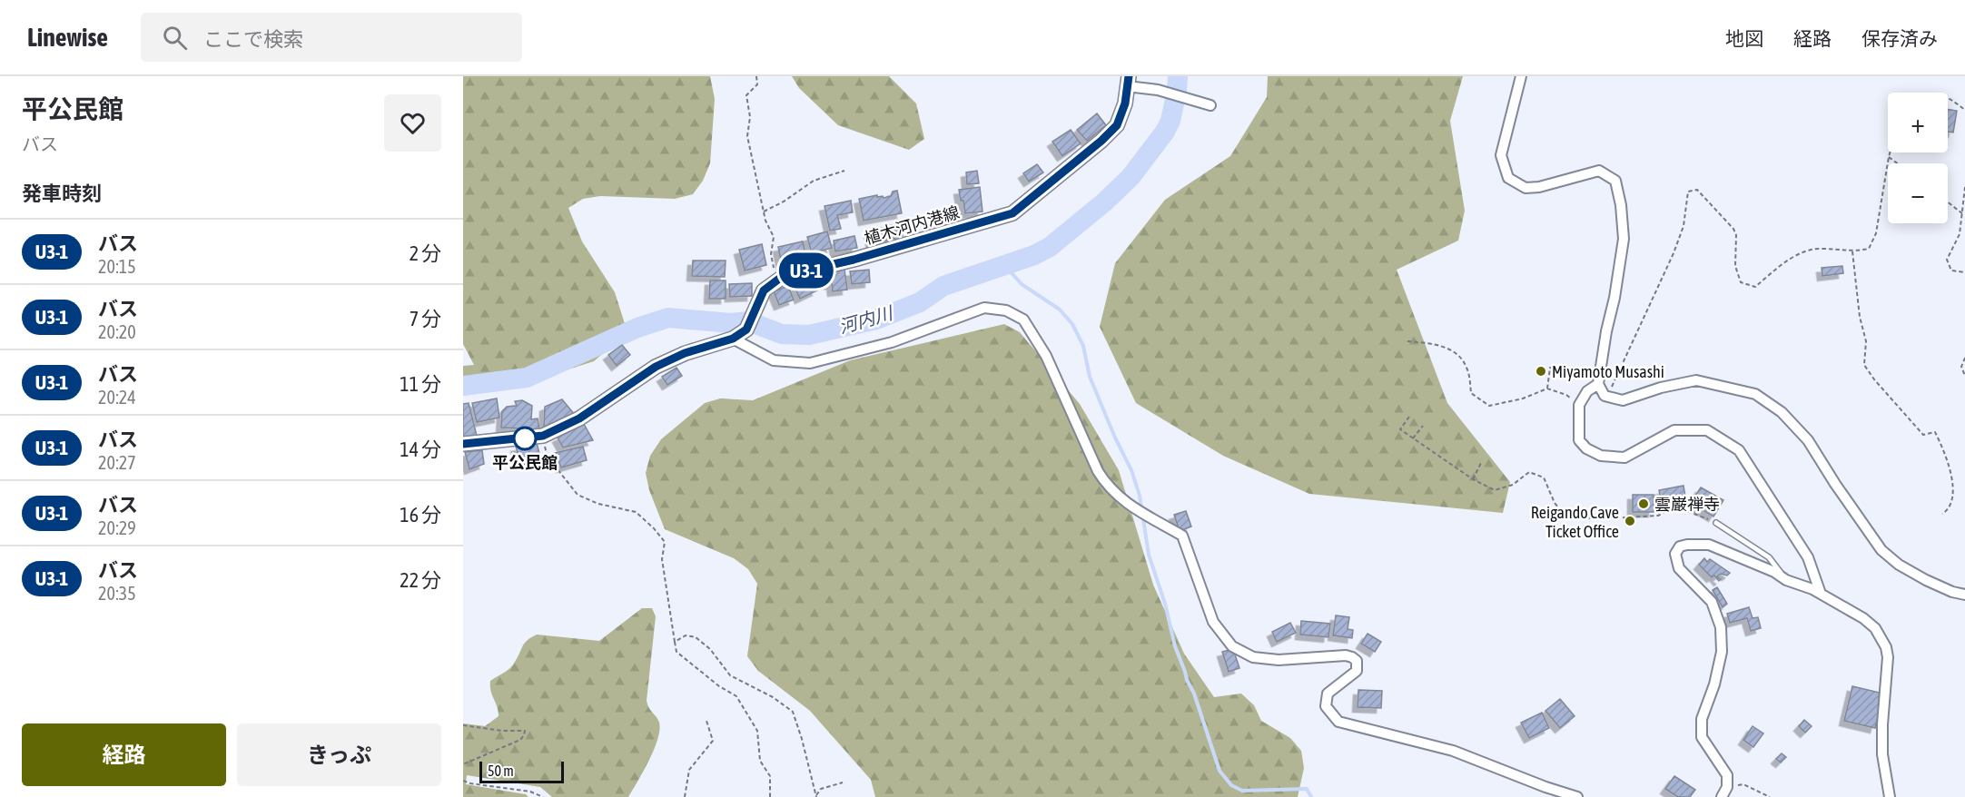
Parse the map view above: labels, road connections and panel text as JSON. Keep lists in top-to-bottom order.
{
  "streets": {
    "main road": ["植木河内港線"]
  },
  "water": ["河内川"],
  "places": [
    "Miyamoto Musashi",
    "平公民館",
    "雲巌禅寺",
    "Reigando Cave Ticket Office"
  ],
  "lines": ["bus line U3-1"],
  "scale_bar": "50 m",
  "page": {
    "header": "Linewise",
    "search": "ここで検索",
    "nav": ["地図", "経路", "保存済み"],
    "heading": [
      ["平公民館", "バス"],
      "発車時刻"
    ],
    "on_map": "U3-1",
    "map_buttons": ["+", "−"],
    "list": [
      {
        "mark": "U3-1",
        "name": "バス",
        "note": "20:15",
        "value": "2 分"
      },
      {
        "mark": "U3-1",
        "name": "バス",
        "note": "20:20",
        "value": "7 分"
      },
      {
        "mark": "U3-1",
        "name": "バス",
        "note": "20:24",
        "value": "11 分"
      },
      {
        "mark": "U3-1",
        "name": "バス",
        "note": "20:27",
        "value": "14 分"
      },
      {
        "mark": "U3-1",
        "name": "バス",
        "note": "20:29",
        "value": "16 分"
      },
      {
        "mark": "U3-1",
        "name": "バス",
        "note": "20:35",
        "value": "22 分"
      }
    ],
    "buttons": ["経路", "きっぷ"],
    "scale": "50 m"
  }
}
